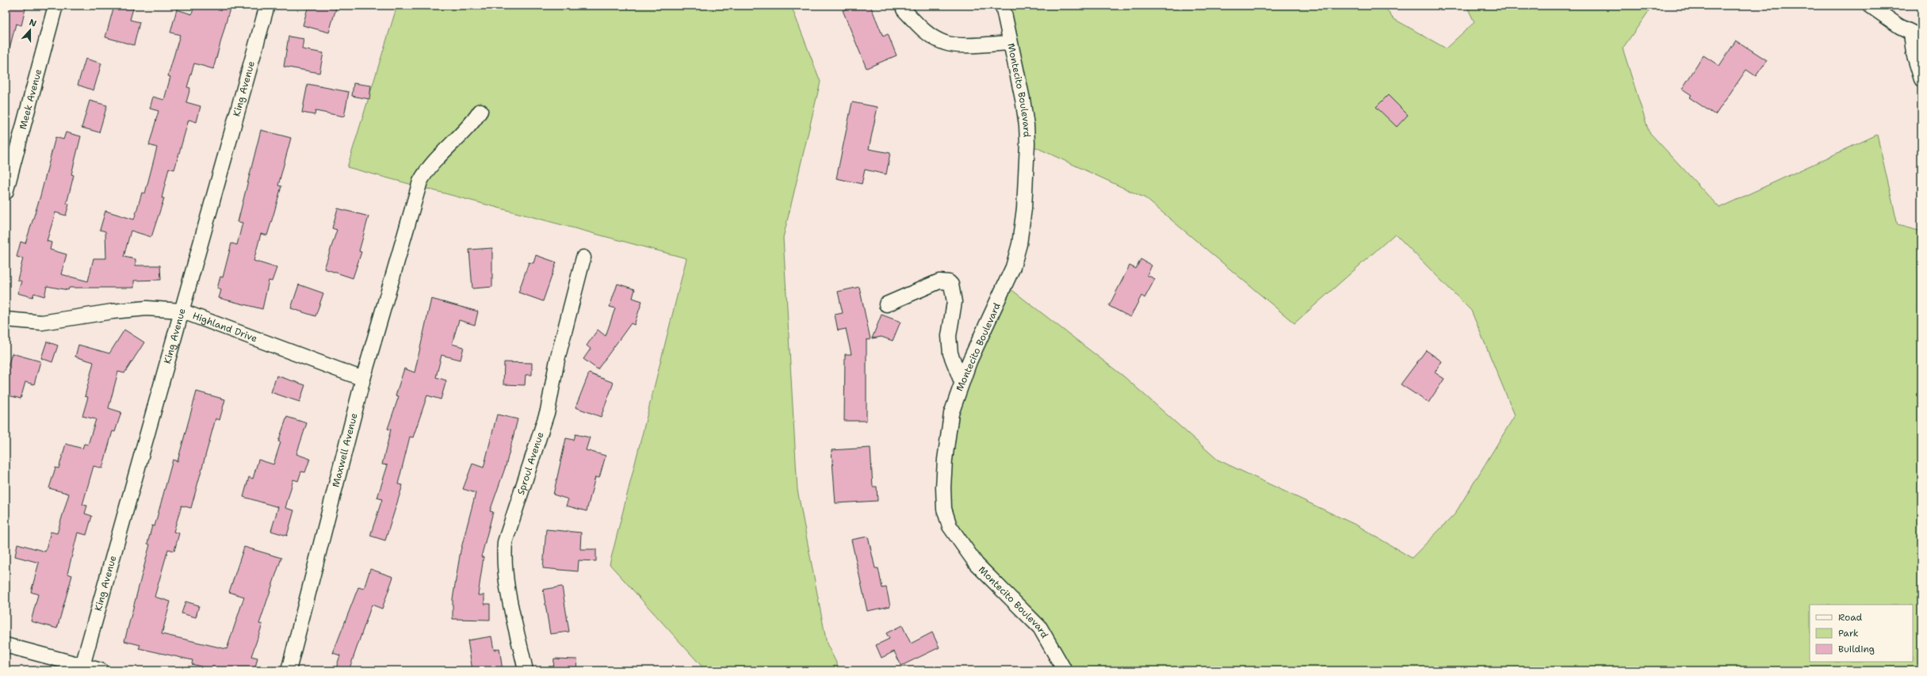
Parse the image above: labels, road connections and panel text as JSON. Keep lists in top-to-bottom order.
{
  "streets": {
    "street": [
      "King Avenue",
      "Montecito Boulevard",
      "Meek Avenue",
      "Highland Drive",
      "Maxwell Avenue",
      "Sproul Avenue"
    ]
  },
  "crossings": [
    ["King Avenue", "Highland Drive"],
    ["Highland Drive", "Maxwell Avenue"]
  ],
  "legend": ["Road", "Park", "Building"],
  "north": "top"
}
